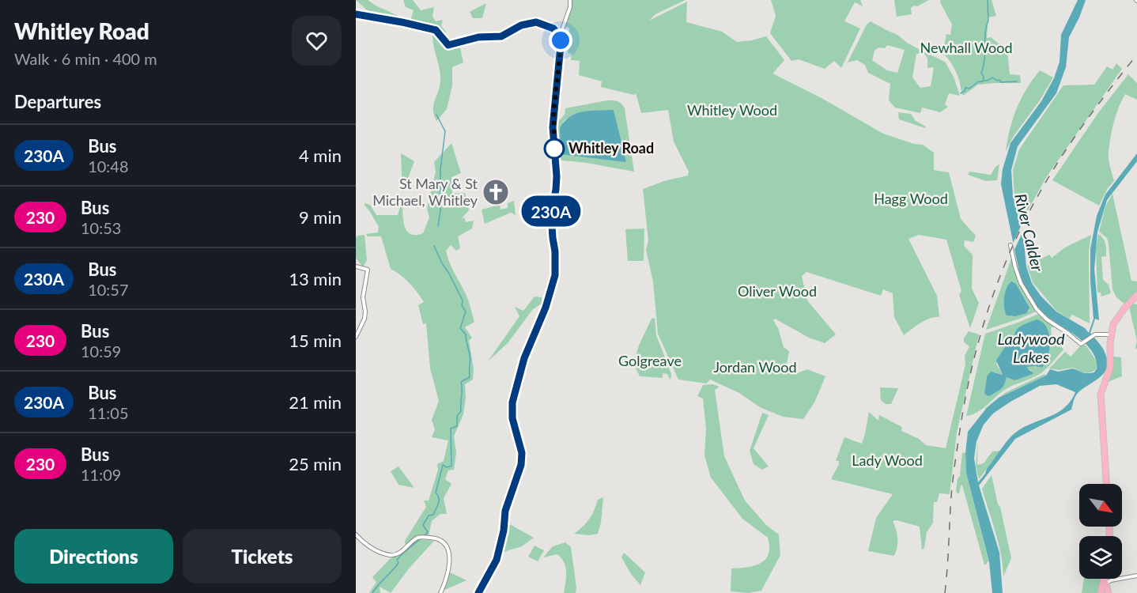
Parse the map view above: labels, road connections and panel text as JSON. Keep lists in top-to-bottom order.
{
  "water": ["River Calder", "Ladywood Lakes"],
  "parks": [
    "Newhall Wood",
    "Whitley Wood",
    "Hagg Wood",
    "Oliver Wood",
    "Golgreave",
    "Jordan Wood",
    "Lady Wood"
  ],
  "places": {
    "other": ["Whitley Road"],
    "church": ["St Mary & St Michael, Whitley"]
  },
  "lines": ["bus line 230A"],
  "north": "bottom right",
  "page": {
    "heading": [
      ["Whitley Road", "Walk · 6 min · 400 m"],
      "Departures"
    ],
    "on_map": "230A",
    "list": [
      {
        "mark": "230A",
        "name": "Bus",
        "note": "10:48",
        "value": "4 min"
      },
      {
        "mark": "230",
        "name": "Bus",
        "note": "10:53",
        "value": "9 min"
      },
      {
        "mark": "230A",
        "name": "Bus",
        "note": "10:57",
        "value": "13 min"
      },
      {
        "mark": "230",
        "name": "Bus",
        "note": "10:59",
        "value": "15 min"
      },
      {
        "mark": "230A",
        "name": "Bus",
        "note": "11:05",
        "value": "21 min"
      },
      {
        "mark": "230",
        "name": "Bus",
        "note": "11:09",
        "value": "25 min"
      }
    ],
    "buttons": ["Directions", "Tickets"]
  }
}
